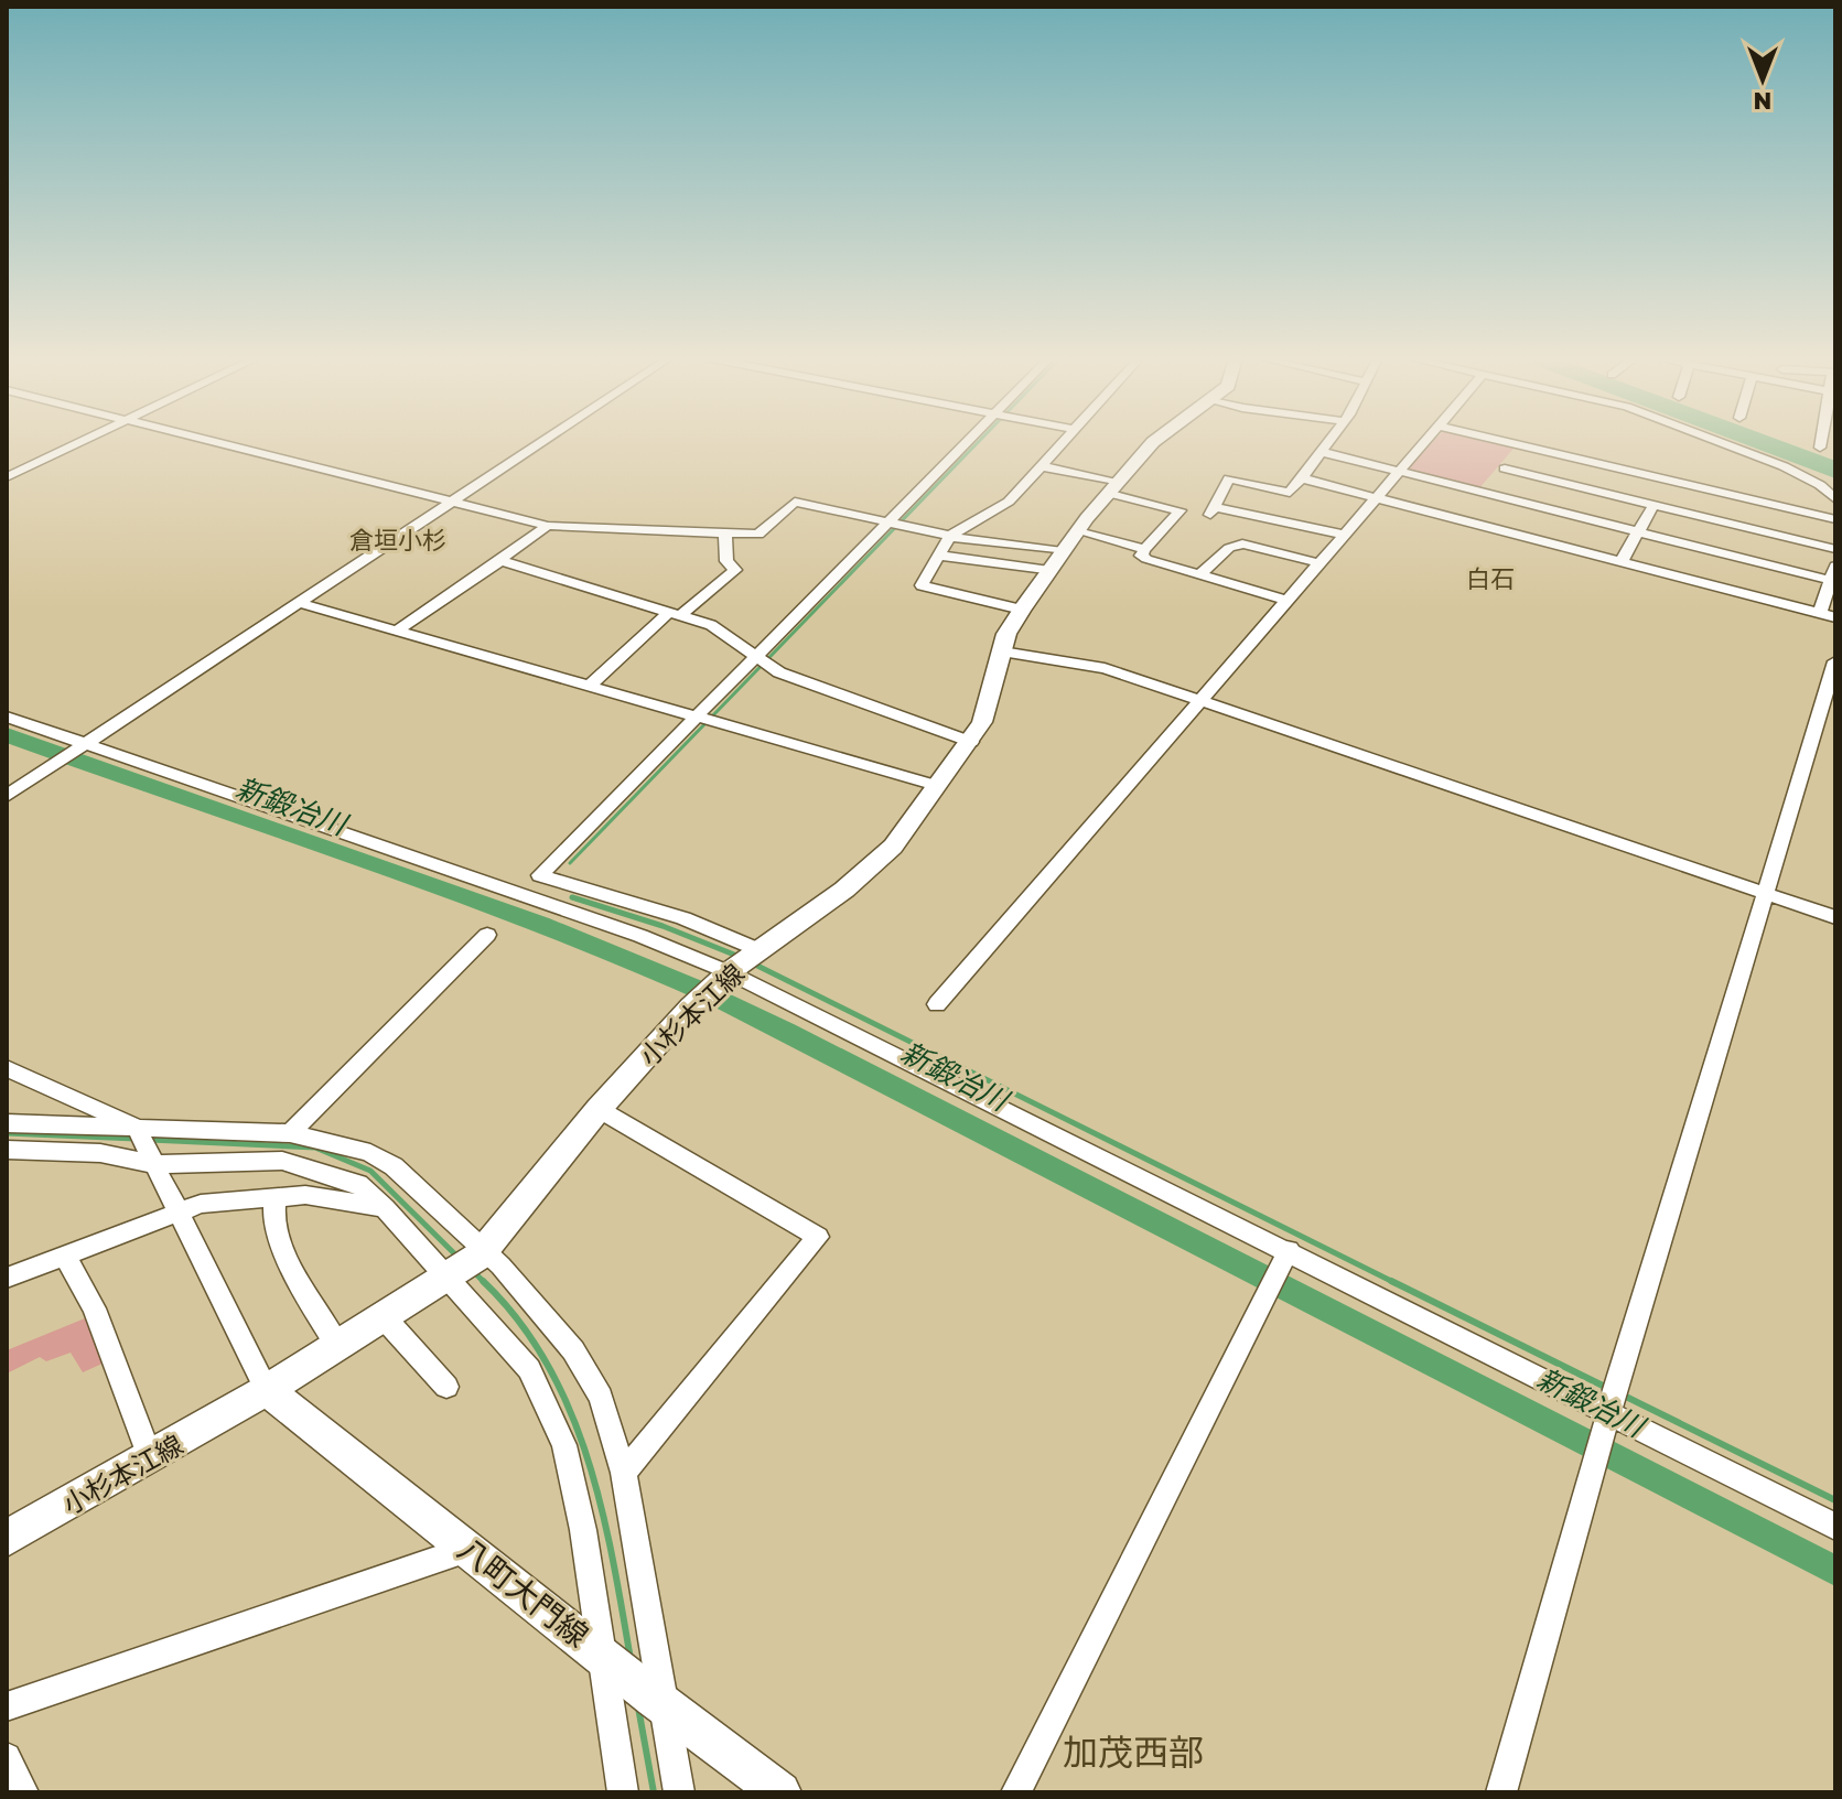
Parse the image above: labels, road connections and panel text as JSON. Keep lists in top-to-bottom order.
{
  "streets": {
    "main road": ["小杉本江線", "八町大門線"]
  },
  "crossings": [
    ["小杉本江線", "八町大門線"]
  ],
  "districts": ["倉垣小杉", "白石", "加茂西部"],
  "water": ["新鍛冶川"],
  "north": "bottom"
}
